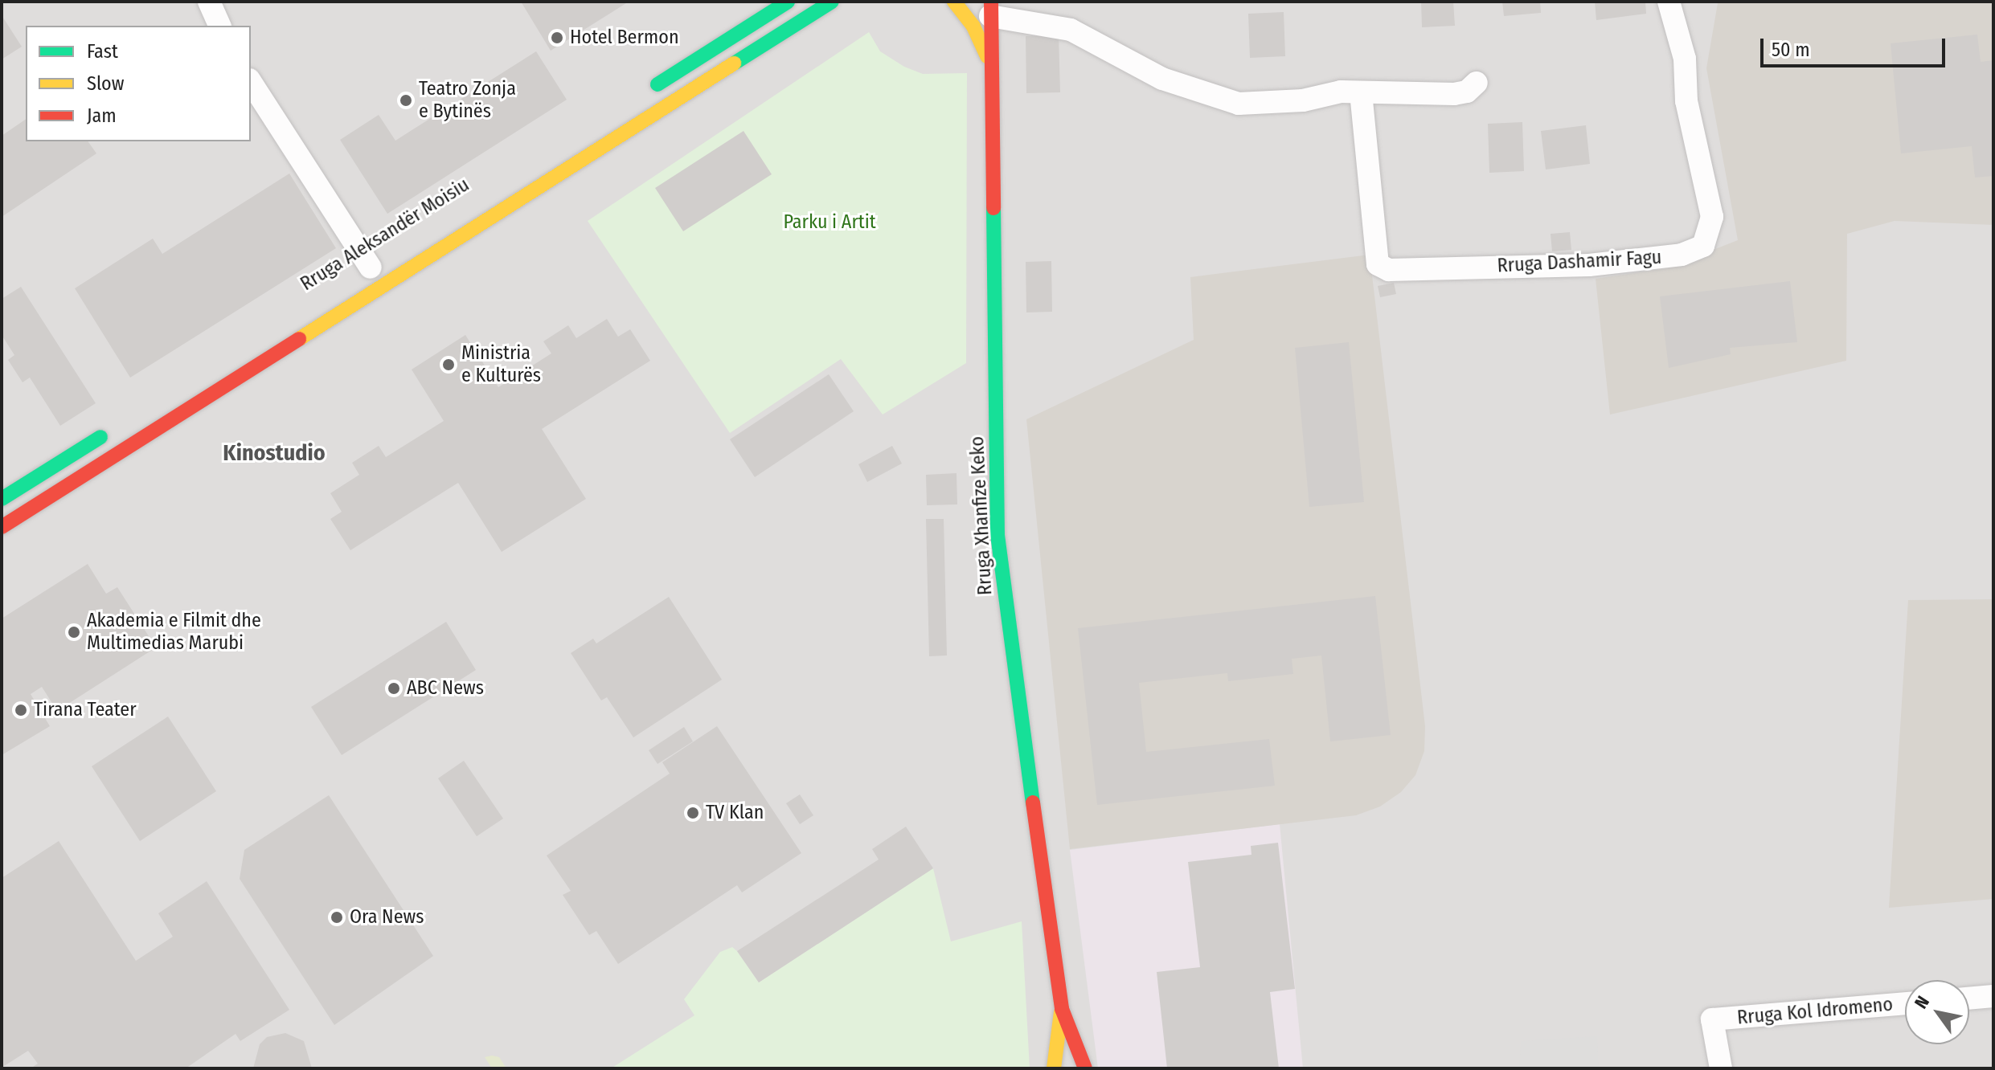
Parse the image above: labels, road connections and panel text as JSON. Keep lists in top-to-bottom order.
{
  "streets": {
    "main road": ["Rruga Xhanfize Keko"],
    "street": ["Rruga Dashamir Fagu", "Rruga Kol Idromeno"]
  },
  "districts": ["Kinostudio"],
  "parks": ["Parku i Artit"],
  "places": [
    "Hotel Bermon",
    "Teatro Zonja e Bytinës",
    "Ministria e Kulturës",
    "Akademia e Filmit dhe Multimedias Marubi",
    "ABC News",
    "Tirana Teater",
    "TV Klan",
    "Ora News"
  ],
  "legend": ["Fast", "Slow", "Jam"],
  "scale_bar": "50 m",
  "north": "top left"
}
